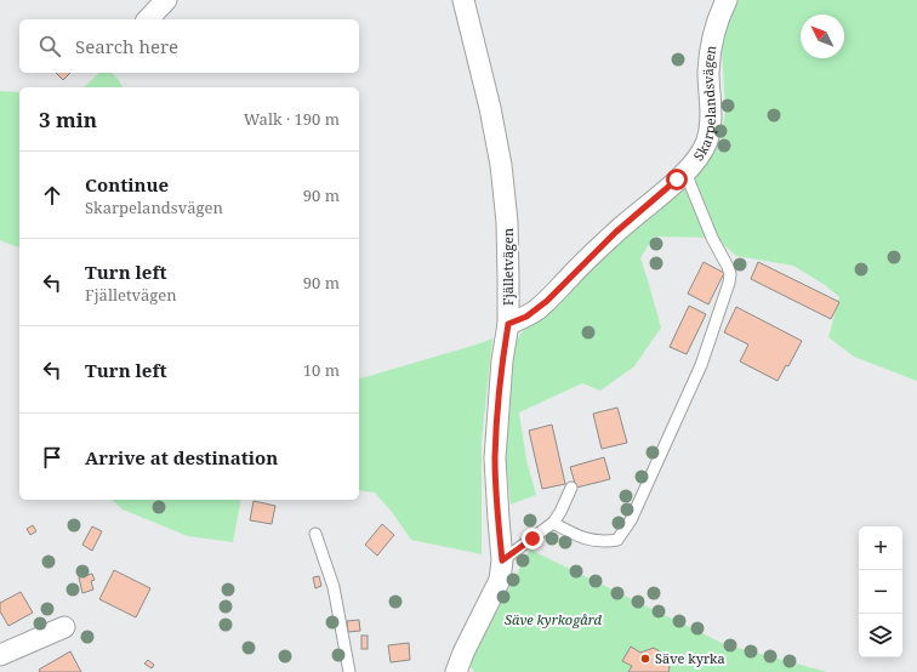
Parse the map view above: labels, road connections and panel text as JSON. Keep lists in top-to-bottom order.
{
  "streets": {
    "street": ["Skarpelandsvägen", "Fjälletvägen"]
  },
  "crossings": [
    ["Skarpelandsvägen", "Fjälletvägen"]
  ],
  "parks": ["Säve kyrkogård"],
  "places": ["Säve kyrka"],
  "north": "top left",
  "page": {
    "search": "Search here",
    "heading": ["3 min", "Walk · 190 m"],
    "list": [
      ["Continue", "Skarpelandsvägen", "90 m"],
      ["Turn left", "Fjälletvägen", "90 m"],
      ["Turn left", "10 m"],
      "Arrive at destination"
    ],
    "map_buttons": ["+", "−"]
  }
}
